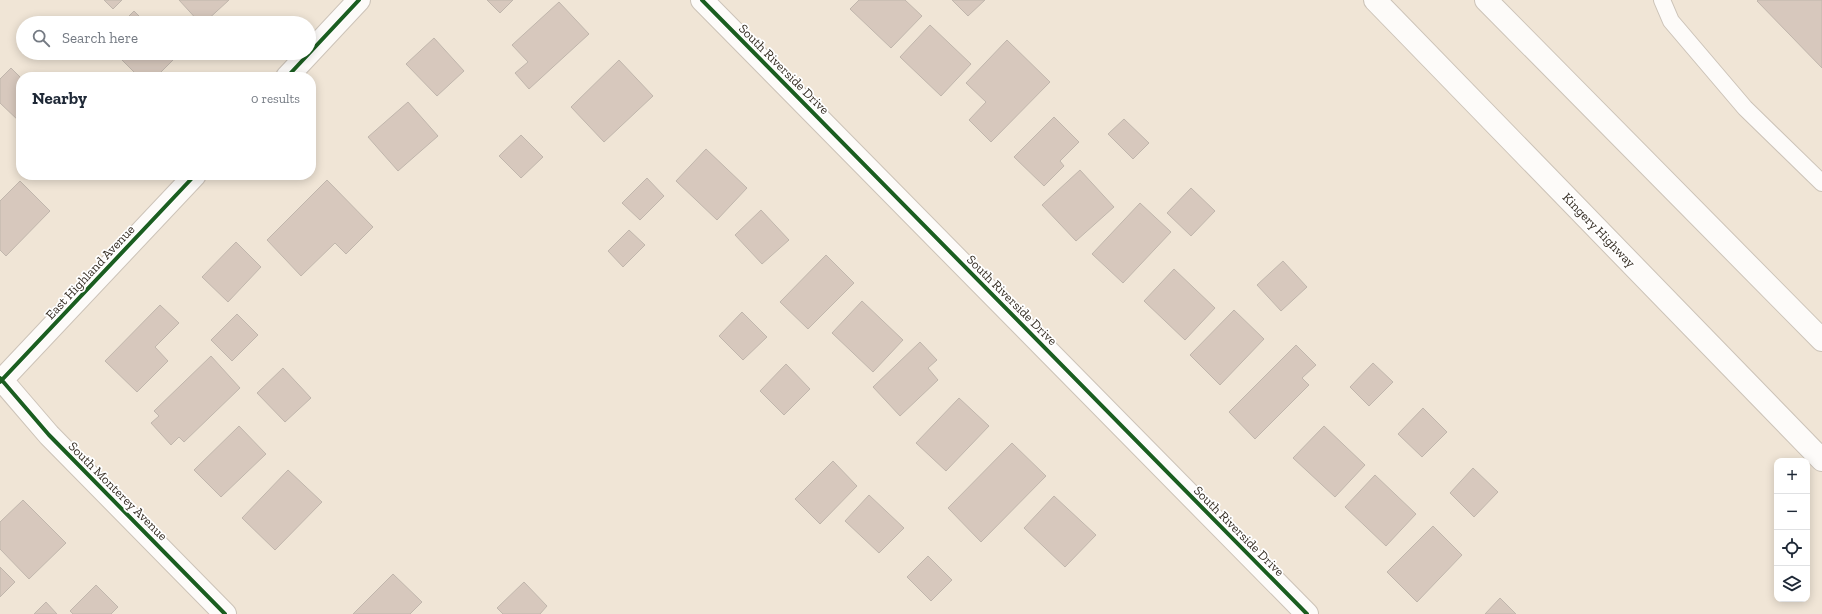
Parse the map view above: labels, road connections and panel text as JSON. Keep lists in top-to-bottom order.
{
  "streets": {
    "main road": [
      "South Riverside Drive",
      "Kingery Highway",
      "East Highland Avenue",
      "South Monterey Avenue"
    ]
  },
  "crossings": [
    ["East Highland Avenue", "South Monterey Avenue"]
  ],
  "page": {
    "search": "Search here",
    "heading": ["Nearby", "0 results"],
    "map_buttons": ["+", "−"]
  }
}
